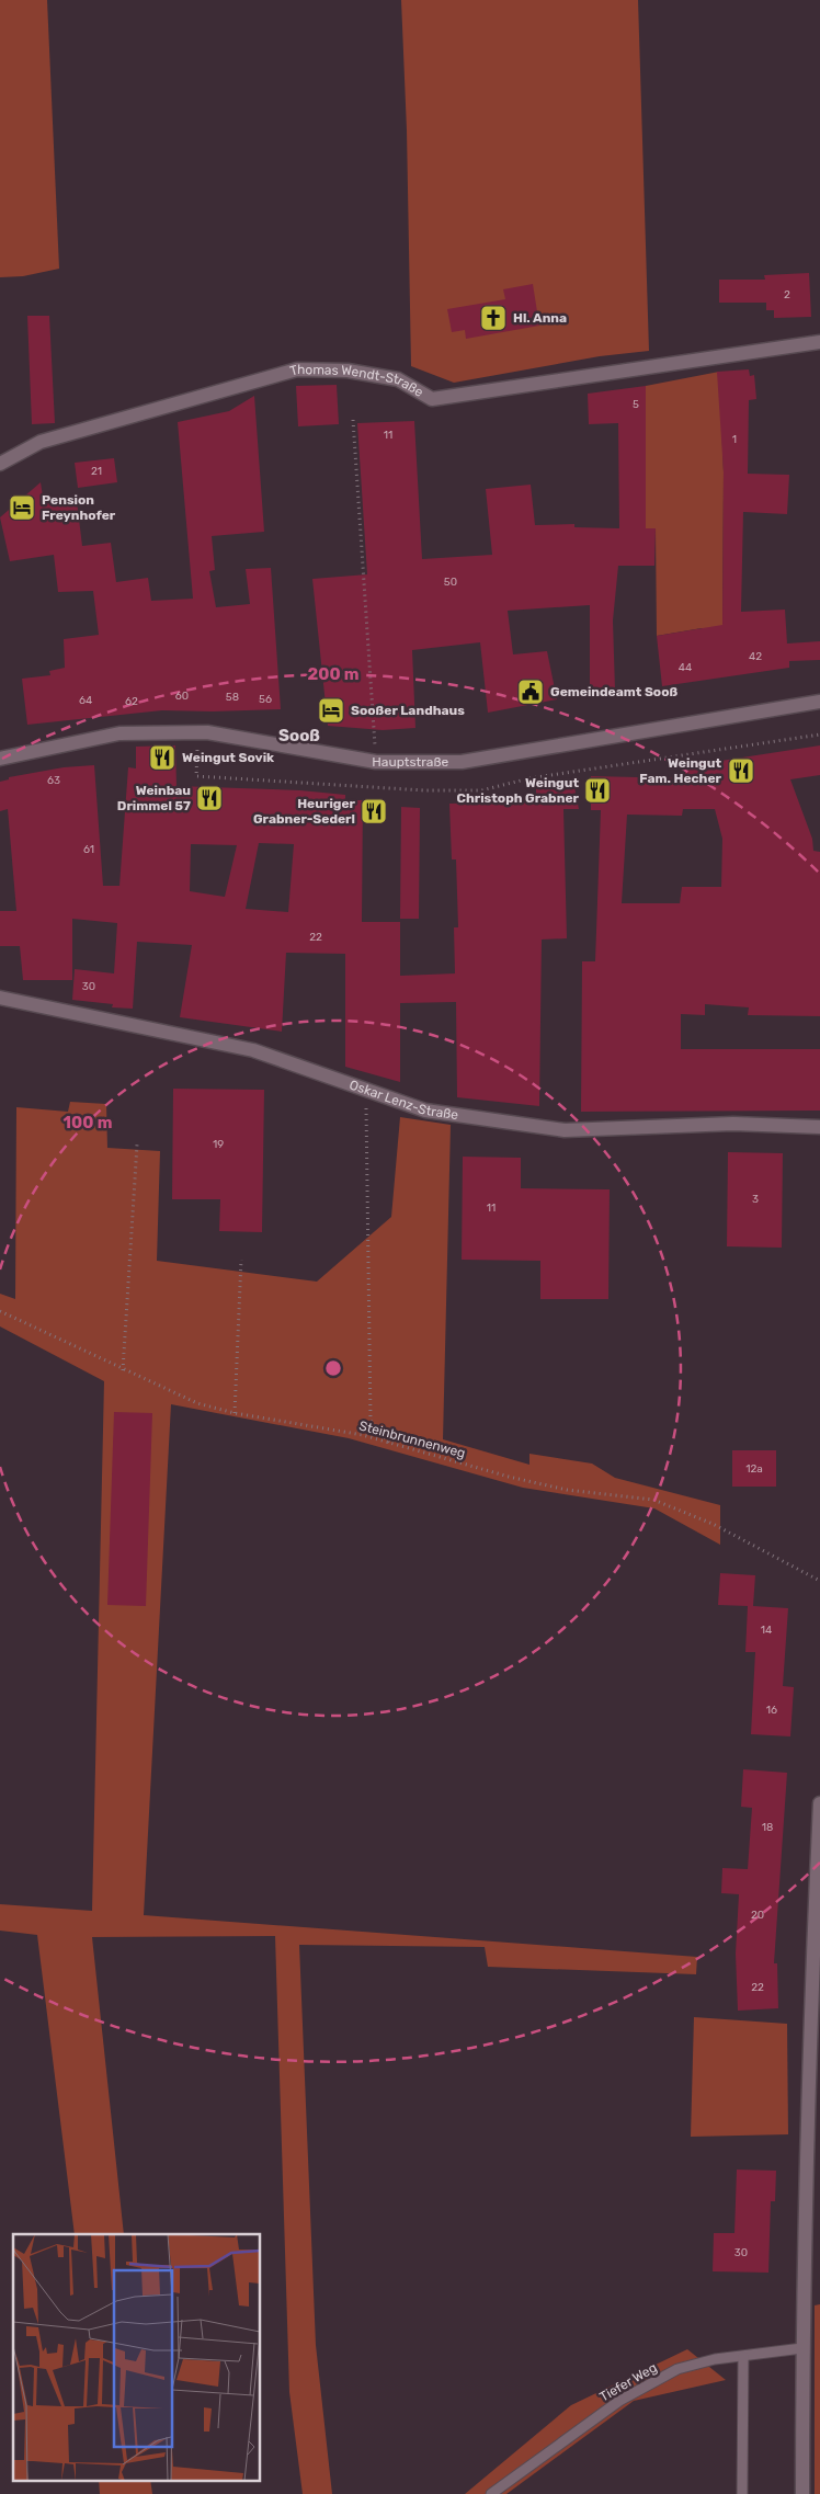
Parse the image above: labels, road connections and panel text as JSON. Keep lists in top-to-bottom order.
{
  "streets": {
    "street": ["Thomas Wendt-Straße", "Hauptstraße", "Oskar Lenz-Straße"],
    "lane": ["Tiefer Weg"],
    "path": ["Steinbrunnenweg"]
  },
  "districts": ["Sooß"],
  "places": {
    "church": ["Hl. Anna"],
    "hotel": ["Pension Freynhofer", "Sooßer Landhaus"],
    "public building": ["Gemeindeamt Sooß"],
    "restaurant": [
      "Weingut Sovik",
      "Weingut Fam. Hecher",
      "Weingut Christoph Grabner",
      "Weinbau Drimmel 57",
      "Heuriger Grabner-Sederl"
    ]
  },
  "house_numbers": [
    "2",
    "5",
    "11",
    "1",
    "21",
    "50",
    "42",
    "44",
    "60",
    "58",
    "56",
    "64",
    "62",
    "63",
    "61",
    "22",
    "30",
    "19",
    "3",
    "11",
    "12a",
    "14",
    "16",
    "18",
    "20",
    "22",
    "30"
  ],
  "rings": ["200 m", "100 m"]
}
